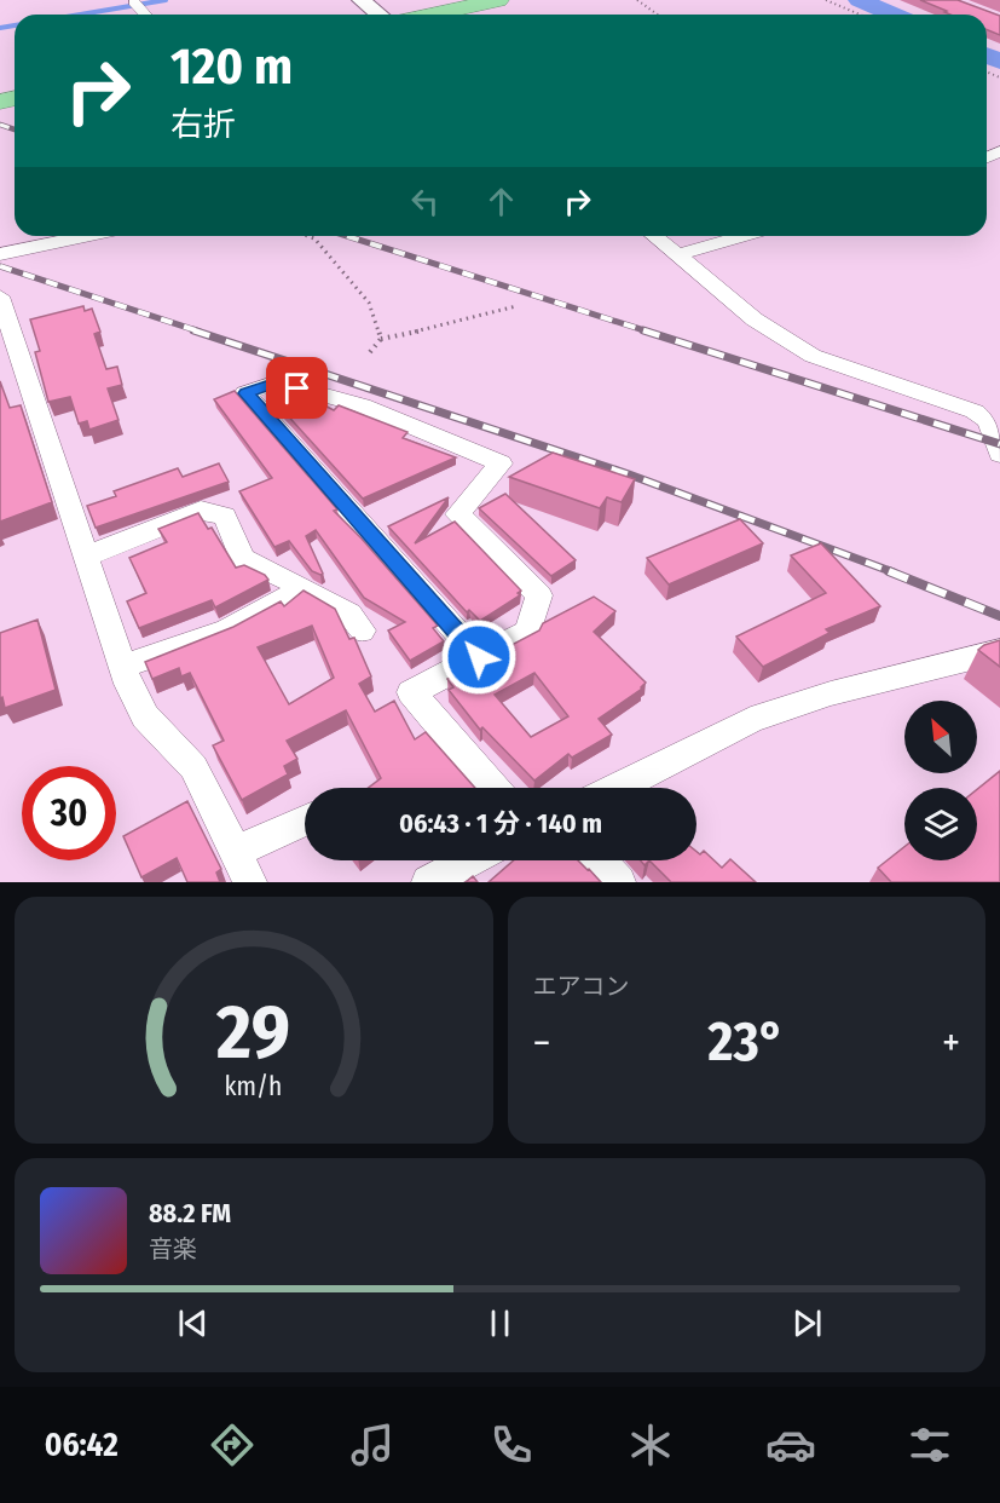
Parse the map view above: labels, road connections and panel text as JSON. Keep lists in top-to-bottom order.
{
  "north": "top left",
  "page": {
    "turn": ["120 m", "右折"],
    "limit": "30",
    "trip": "06:43 · 1 分 · 140 m",
    "tile": "エアコン",
    "heat": ["−", "23°", "+"],
    "song": ["88.2 FM", "音楽"],
    "tabs": "06:42",
    "gauge": ["29", "km/h"]
  }
}
